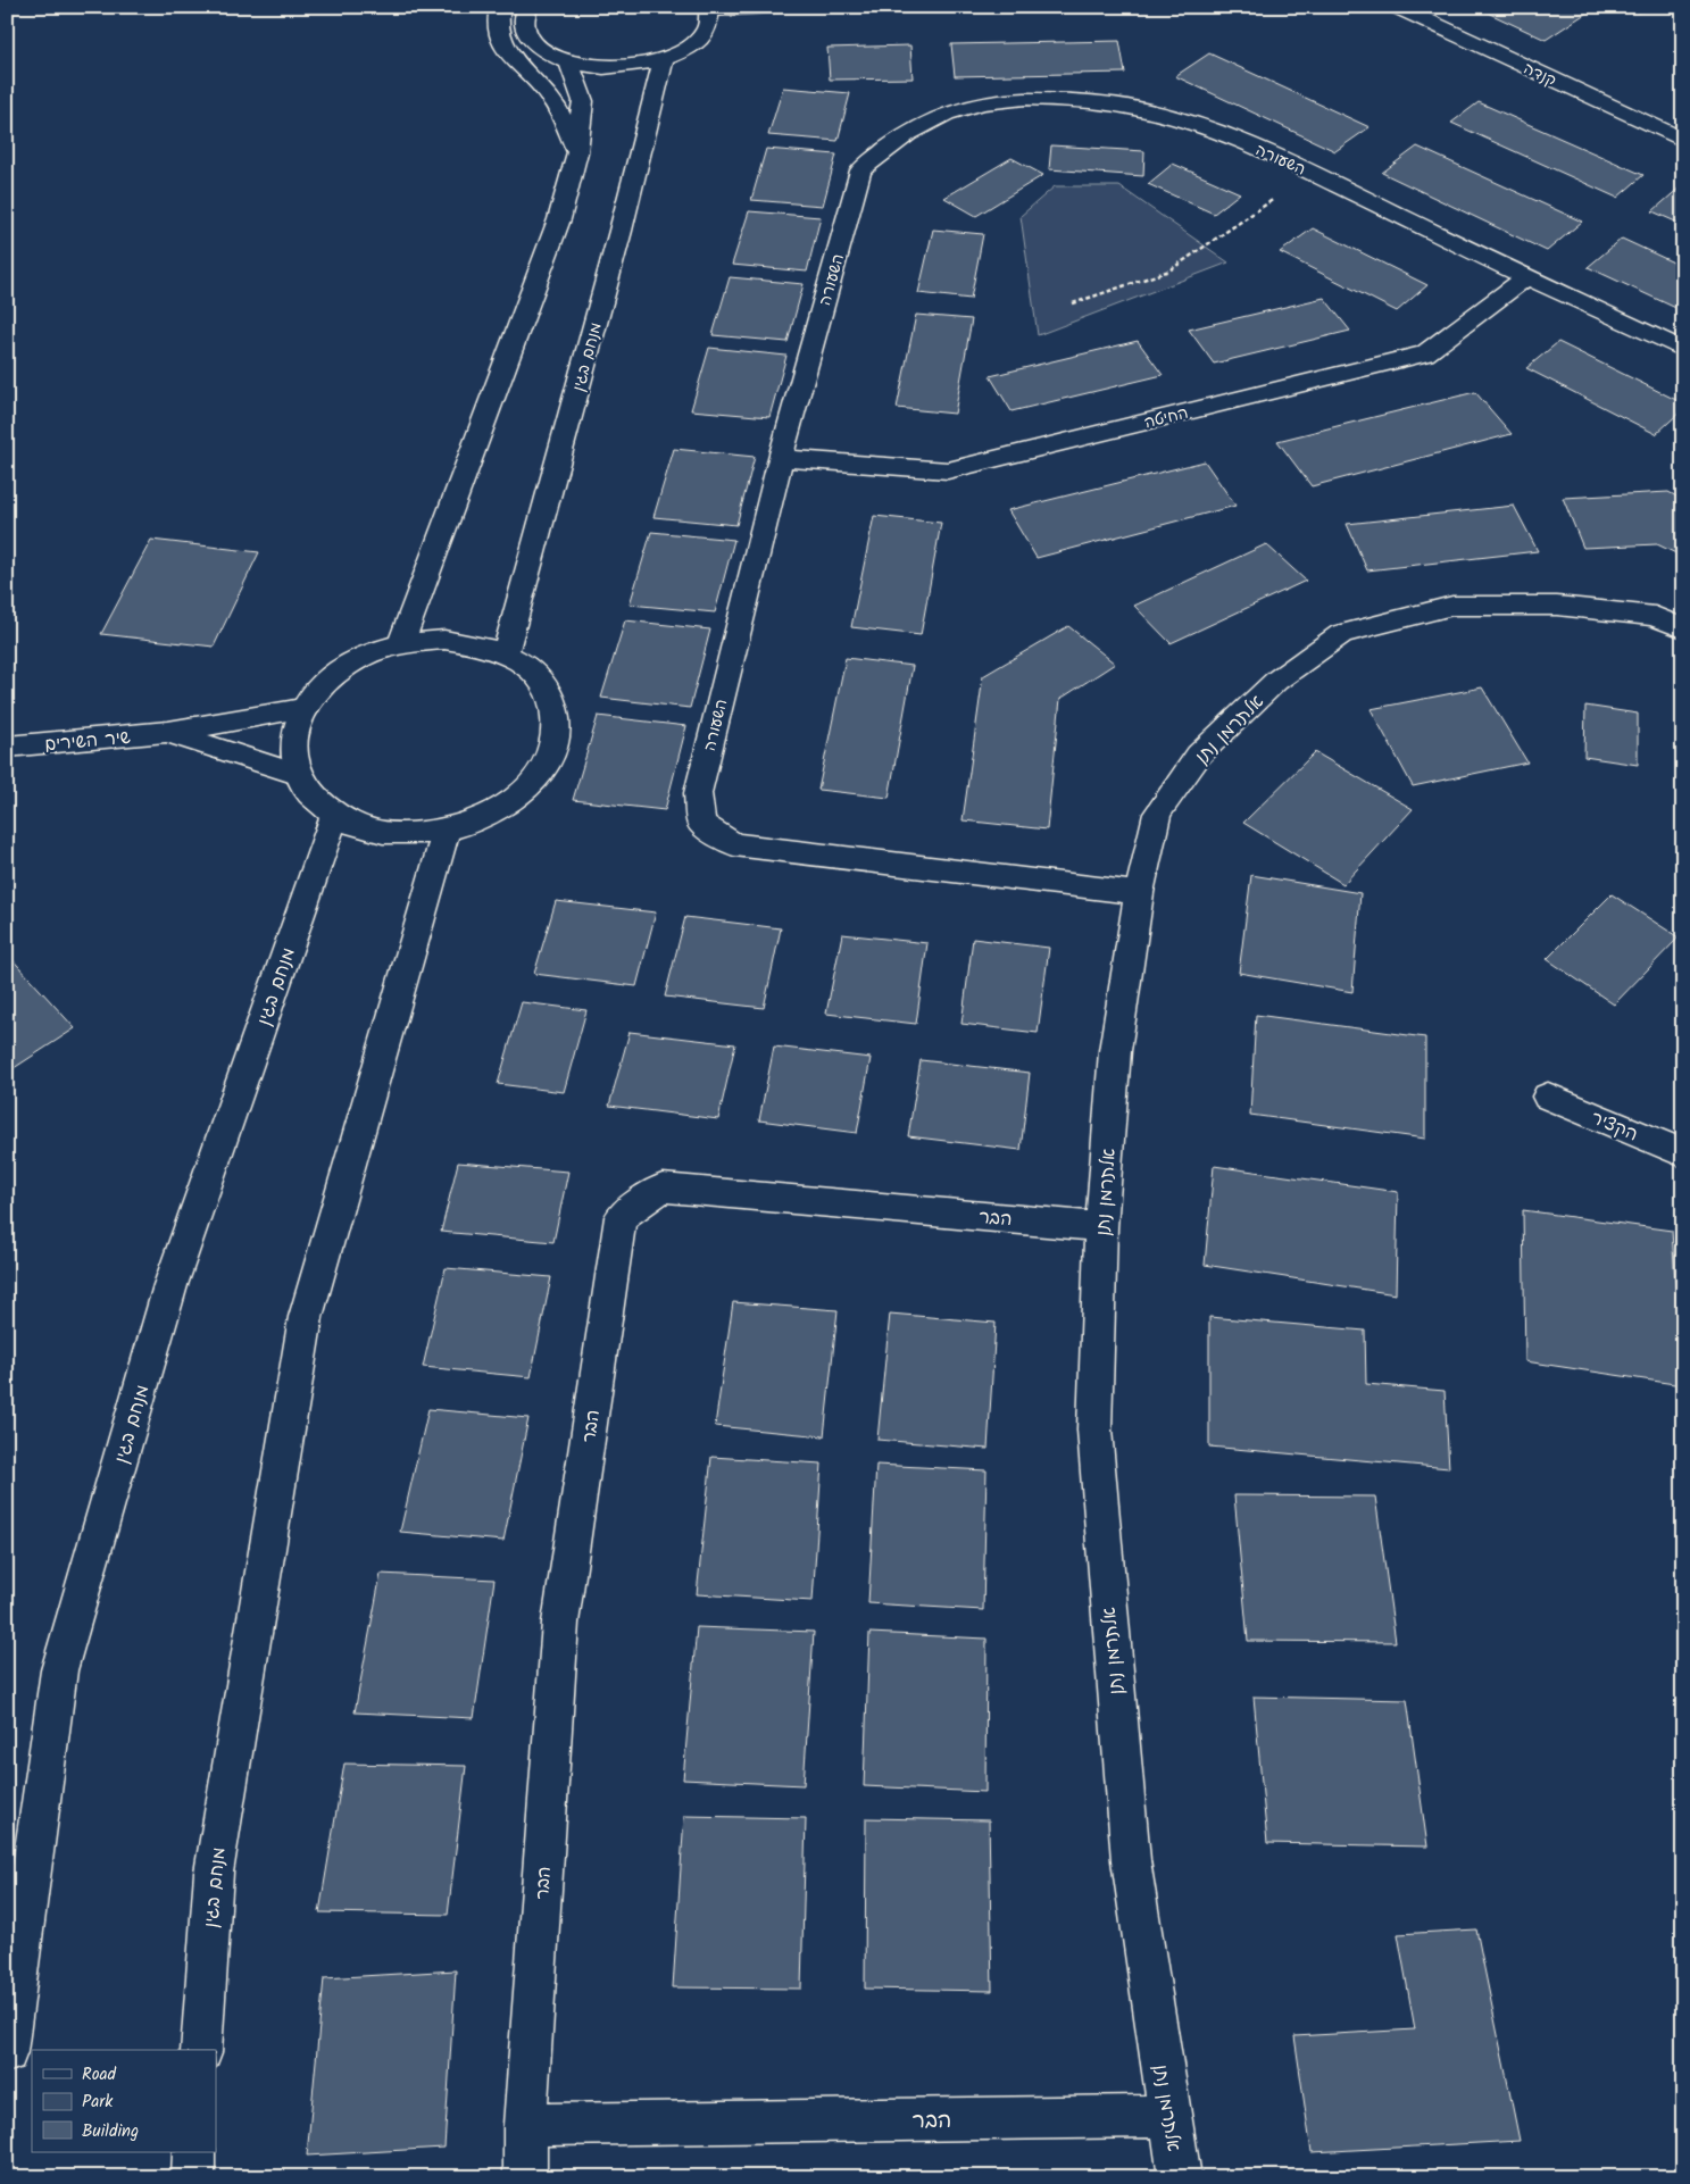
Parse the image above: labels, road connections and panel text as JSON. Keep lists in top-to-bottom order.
{
  "streets": {
    "street": [
      "קנדה",
      "השעורה",
      "מנחם בגין",
      "החיטה",
      "אלתרמן נתן",
      "שיר השירים",
      "הקציר",
      "הבר"
    ]
  },
  "crossings": [
    ["השעורה", "החיטה"],
    ["השעורה", "אלתרמן נתן"],
    ["אלתרמן נתן", "הבר"]
  ],
  "legend": ["Road", "Park", "Building"]
}
